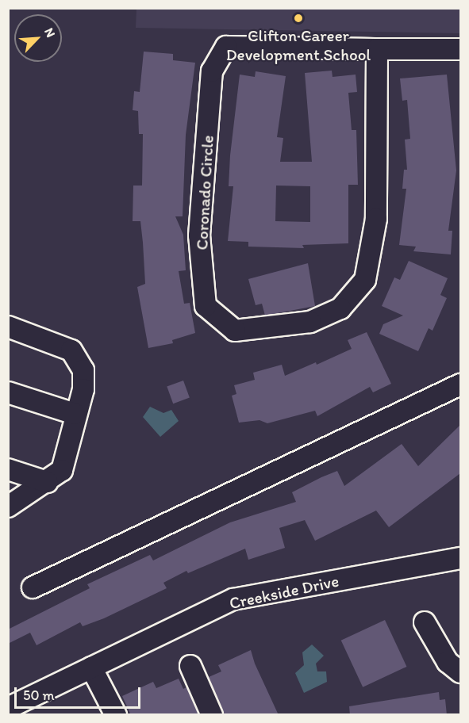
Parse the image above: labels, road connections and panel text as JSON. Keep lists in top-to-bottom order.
{
  "streets": {
    "street": ["Coronado Circle", "Creekside Drive"]
  },
  "places": ["Clifton Career Development School"],
  "scale_bar": "50 m",
  "north": "top right"
}
